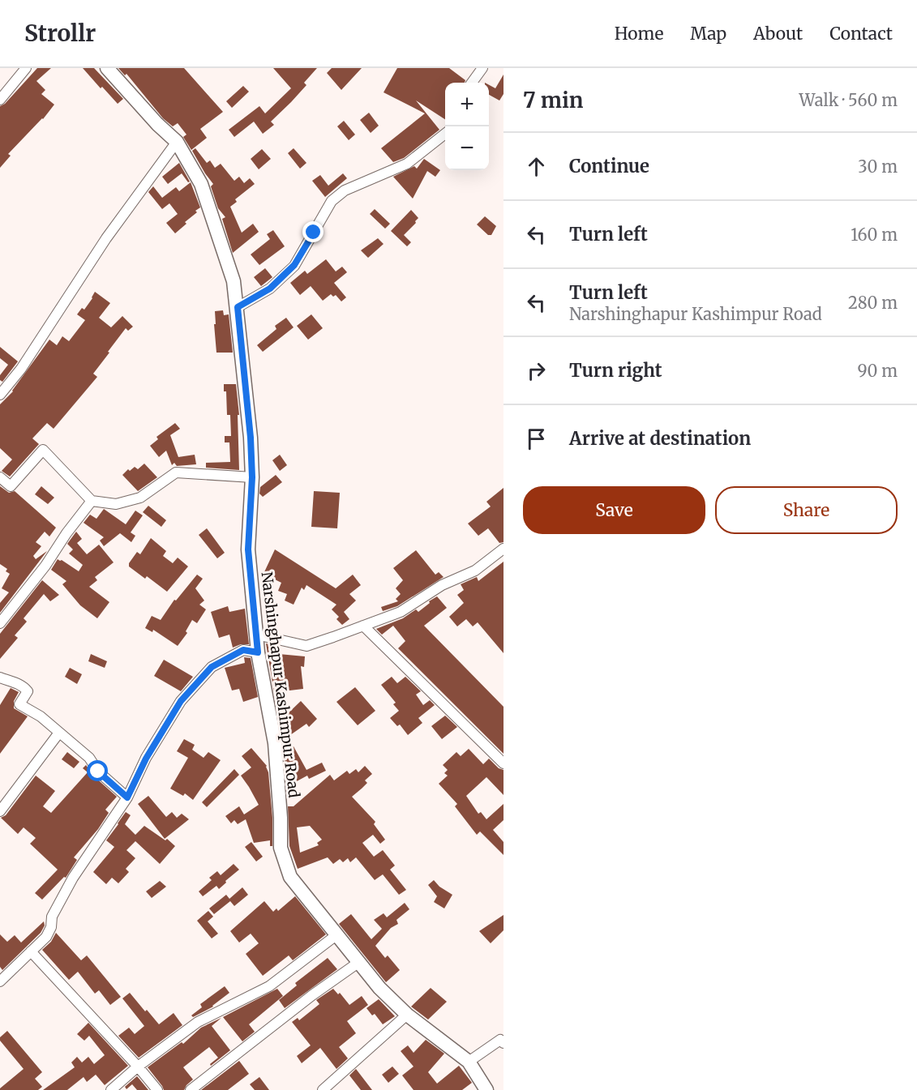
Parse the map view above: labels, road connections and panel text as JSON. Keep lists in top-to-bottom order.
{
  "streets": {
    "street": ["Narshinghapur Kashimpur Road"]
  },
  "page": {
    "header": "Strollr",
    "nav": [
      "Home",
      "Map",
      "About",
      "Contact"
    ],
    "heading": ["7 min", "Walk · 560 m"],
    "map_buttons": ["+", "−"],
    "list": [
      ["Continue", "30 m"],
      ["Turn left", "160 m"],
      ["Turn left", "Narshinghapur Kashimpur Road", "280 m"],
      ["Turn right", "90 m"],
      "Arrive at destination"
    ],
    "buttons": ["Save", "Share"]
  }
}
